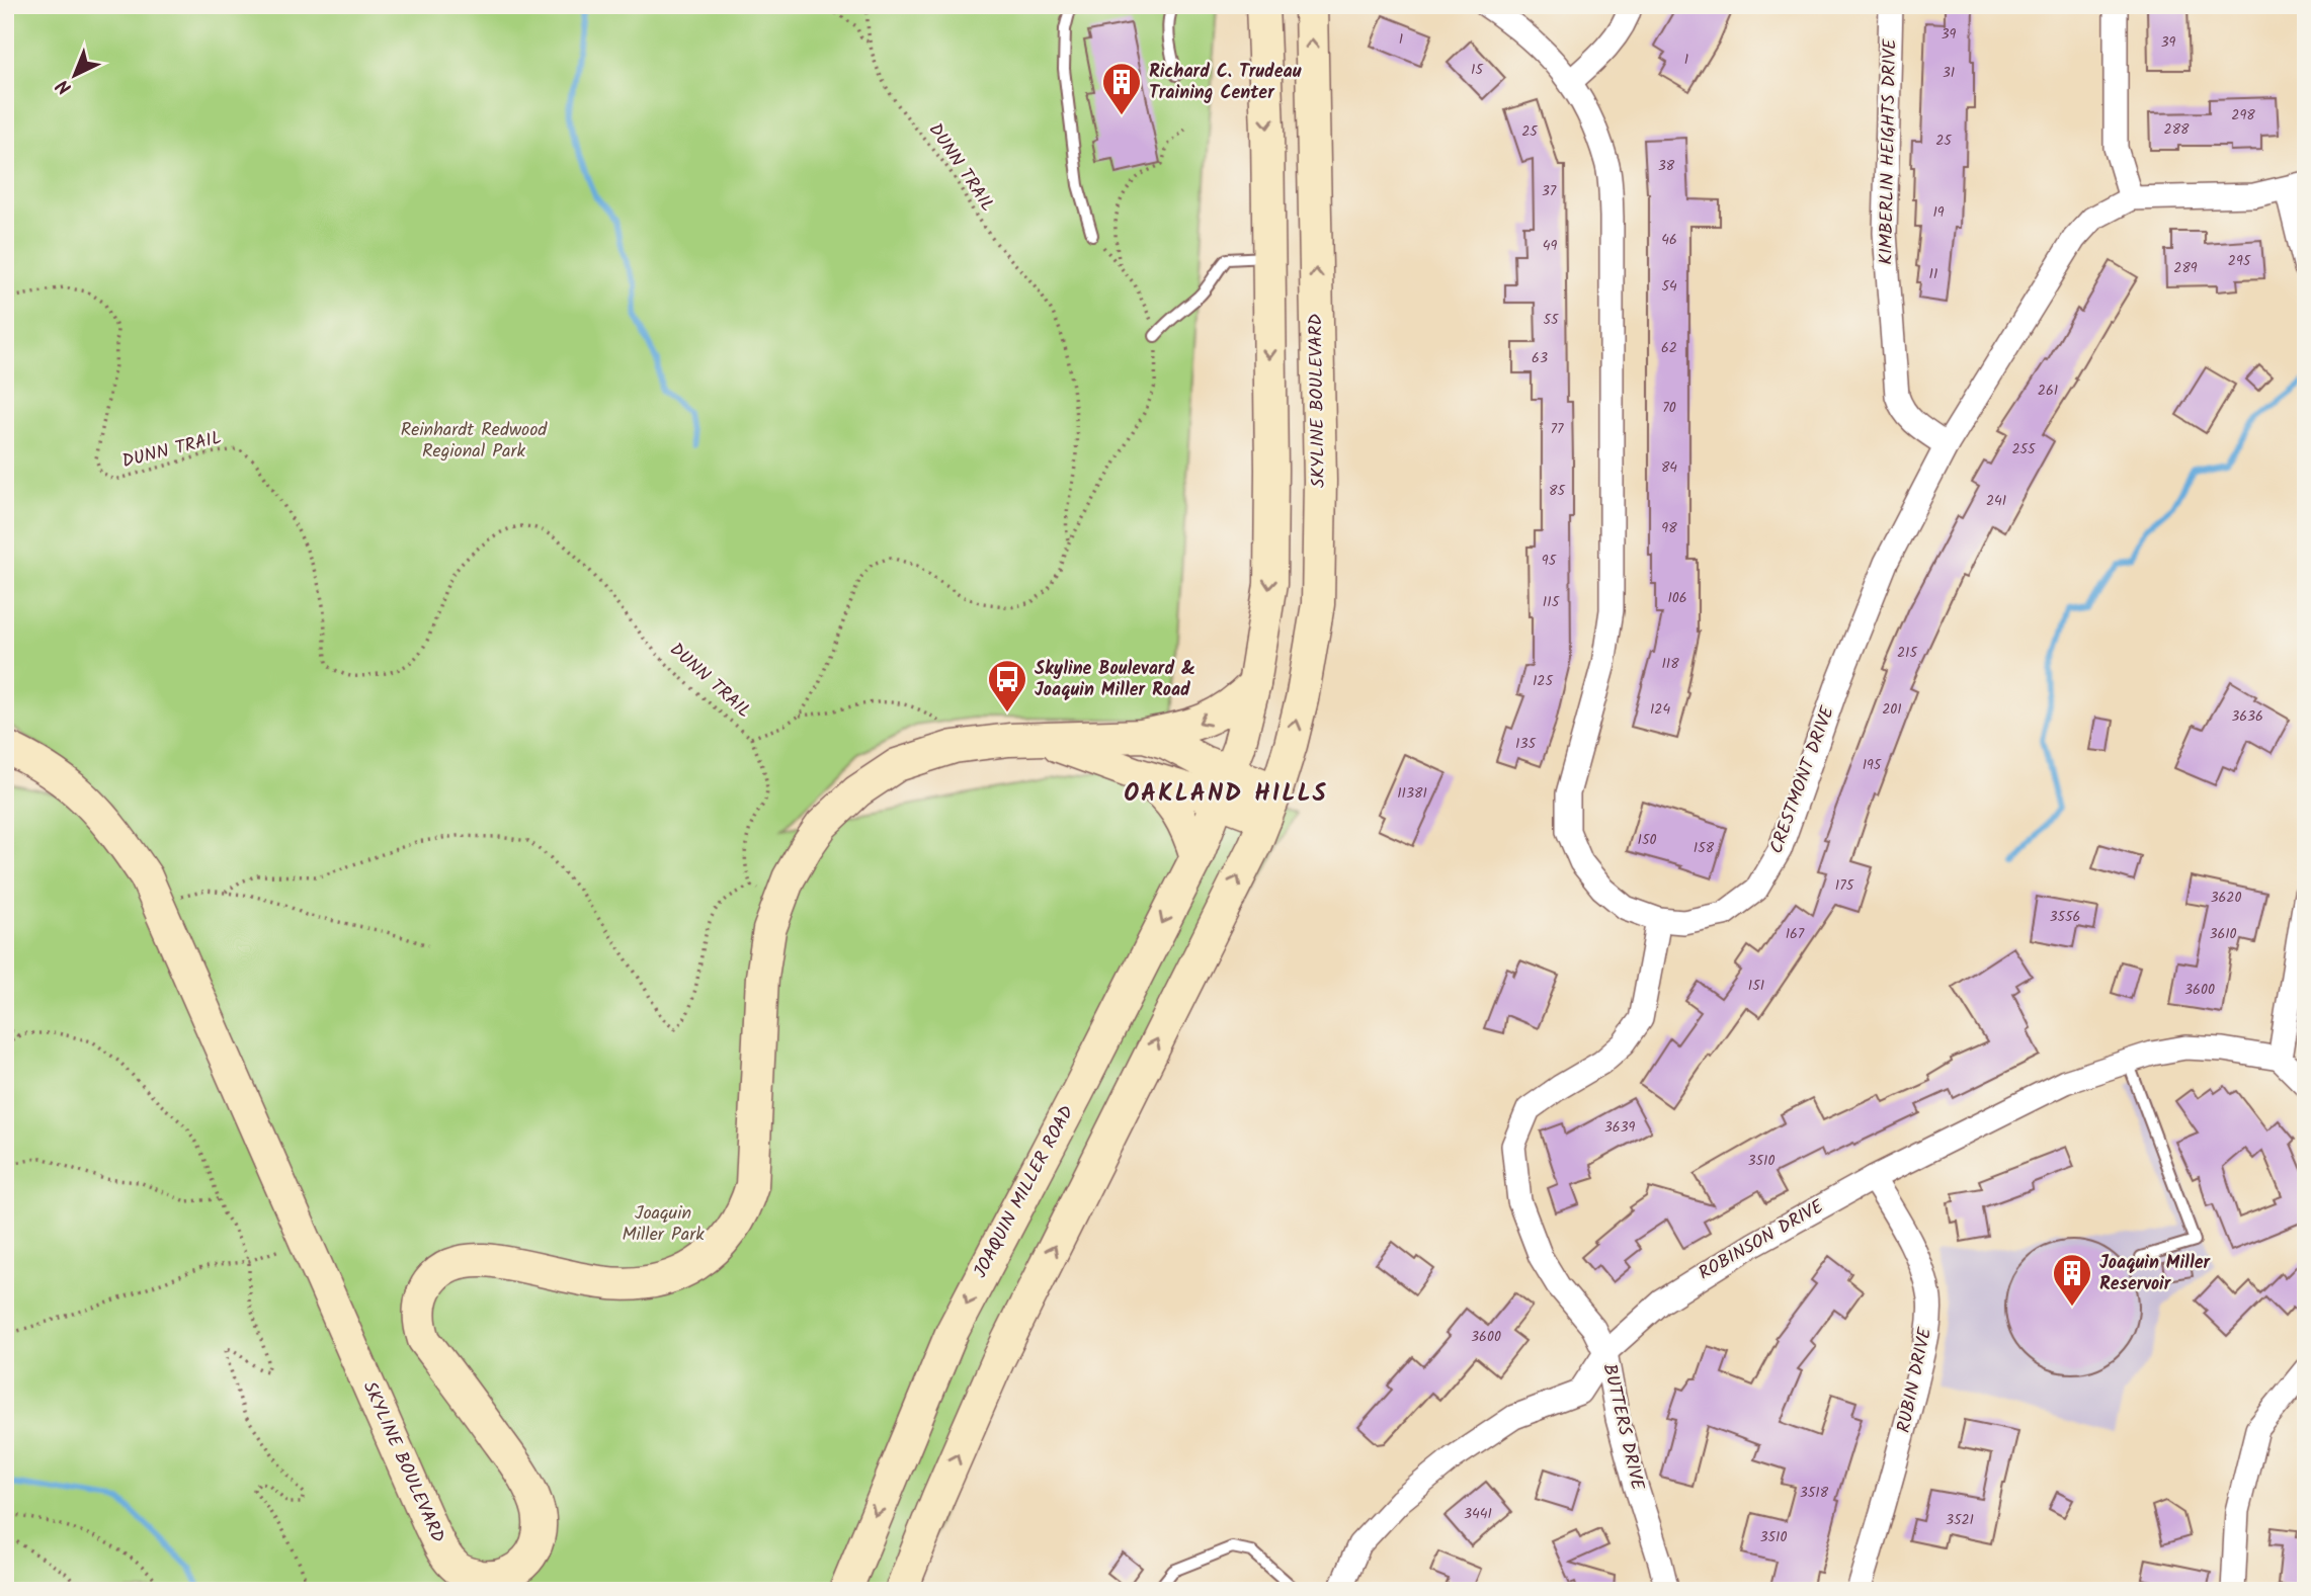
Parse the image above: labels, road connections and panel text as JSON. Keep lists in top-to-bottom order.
{
  "streets": {
    "main road": ["SKYLINE BOULEVARD", "JOAQUIN MILLER ROAD"],
    "street": [
      "KIMBERLIN HEIGHTS DRIVE",
      "CRESTMONT DRIVE",
      "ROBINSON DRIVE",
      "RUBIN DRIVE",
      "BUTTERS DRIVE"
    ],
    "path": ["DUNN TRAIL"]
  },
  "crossings": [
    ["KIMBERLIN HEIGHTS DRIVE", "CRESTMONT DRIVE"],
    ["DUNN TRAIL", "SKYLINE BOULEVARD"],
    ["SKYLINE BOULEVARD", "JOAQUIN MILLER ROAD"],
    ["CRESTMONT DRIVE", "BUTTERS DRIVE"],
    ["ROBINSON DRIVE", "RUBIN DRIVE"],
    ["ROBINSON DRIVE", "BUTTERS DRIVE"]
  ],
  "districts": ["OAKLAND HILLS"],
  "parks": ["Reinhardt Redwood Regional Park", "Joaquin Miller Park"],
  "places": {
    "building": ["Richard C. Trudeau Training Center", "Joaquin Miller Reservoir"],
    "bus stop": ["Skyline Boulevard & Joaquin Miller Road"]
  },
  "house_numbers": [
    "39",
    "1",
    "39",
    "1",
    "15",
    "31",
    "298",
    "288",
    "25",
    "25",
    "38",
    "37",
    "19",
    "46",
    "49",
    "295",
    "289",
    "11",
    "54",
    "55",
    "62",
    "63",
    "261",
    "70",
    "77",
    "255",
    "84",
    "85",
    "241",
    "98",
    "95",
    "106",
    "115",
    "215",
    "118",
    "125",
    "124",
    "201",
    "3636",
    "135",
    "195",
    "11381",
    "150",
    "158",
    "175",
    "3620",
    "3556",
    "167",
    "3610",
    "151",
    "3600",
    "3639",
    "3510",
    "3600",
    "3518",
    "3441",
    "3521",
    "3510"
  ],
  "north": "bottom left"
}
